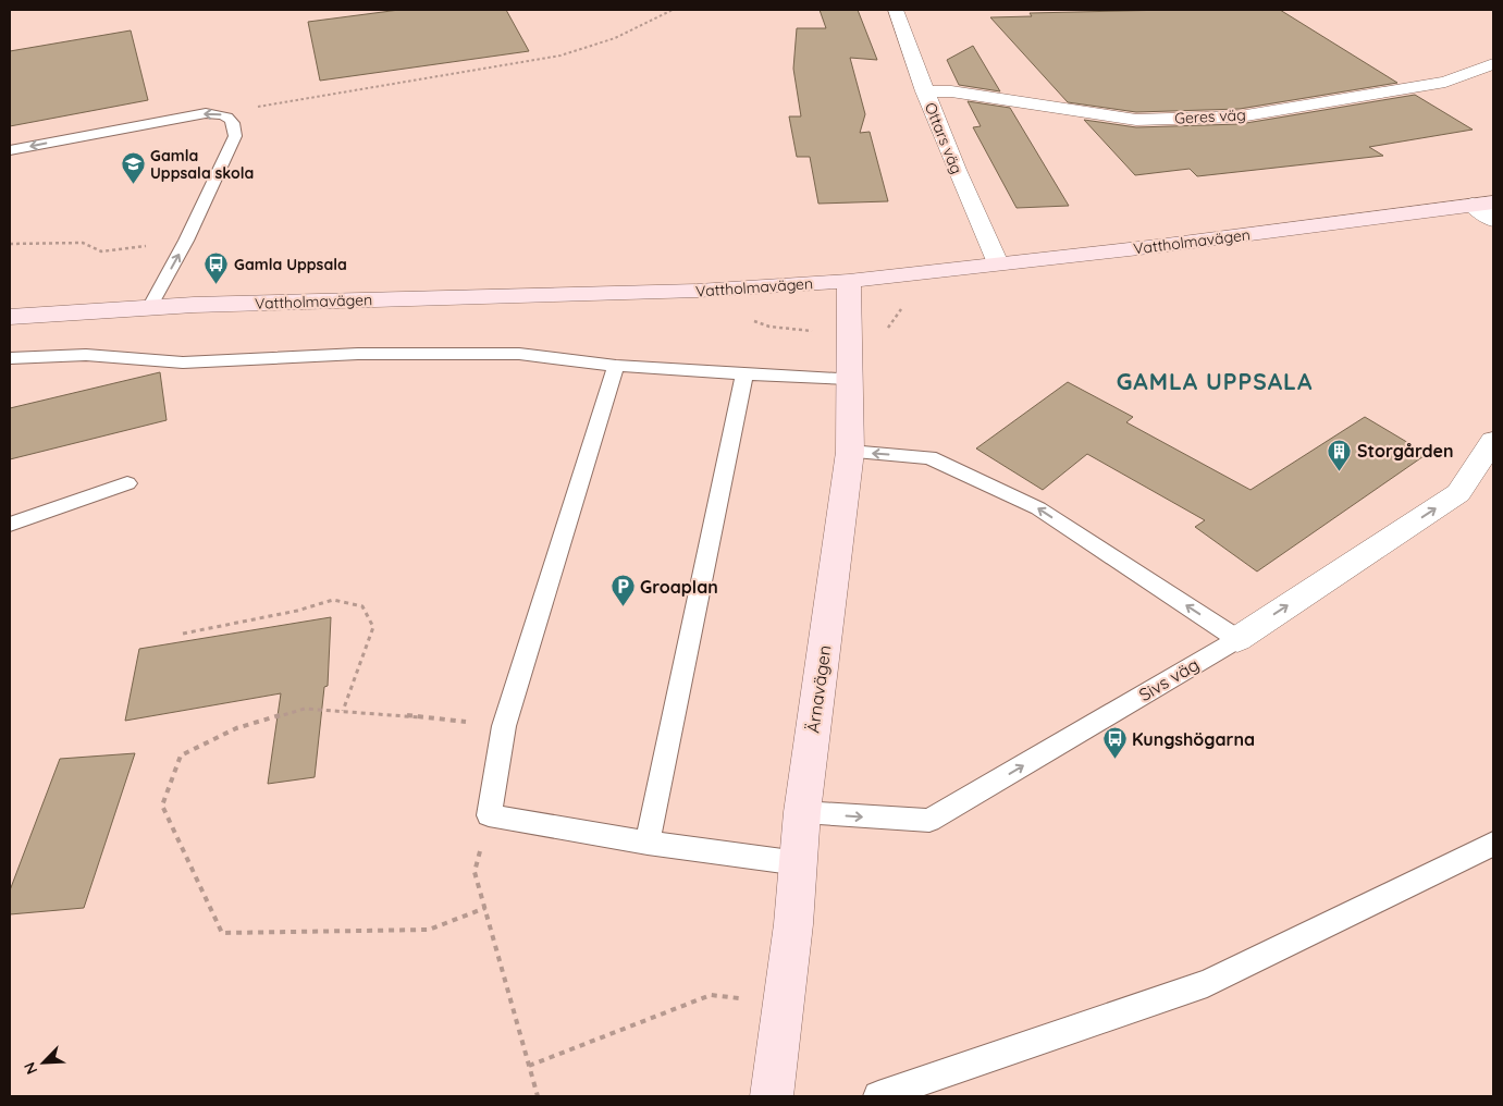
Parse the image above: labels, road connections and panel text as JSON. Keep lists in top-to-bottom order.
{
  "streets": {
    "main road": ["Vattholmavägen", "Ärnavägen"],
    "street": ["Geres väg", "Ottars väg", "Sivs väg"]
  },
  "crossings": [
    ["Geres väg", "Ottars väg"],
    ["Ottars väg", "Vattholmavägen"],
    ["Vattholmavägen", "Ärnavägen"],
    ["Sivs väg", "Ärnavägen"]
  ],
  "one_way": ["Sivs väg"],
  "districts": ["GAMLA UPPSALA"],
  "places": {
    "school or university": ["Gamla Uppsala skola"],
    "bus stop": ["Gamla Uppsala", "Kungshögarna"],
    "building": ["Storgården"],
    "parking": ["Groaplan"]
  },
  "north": "bottom left"
}
